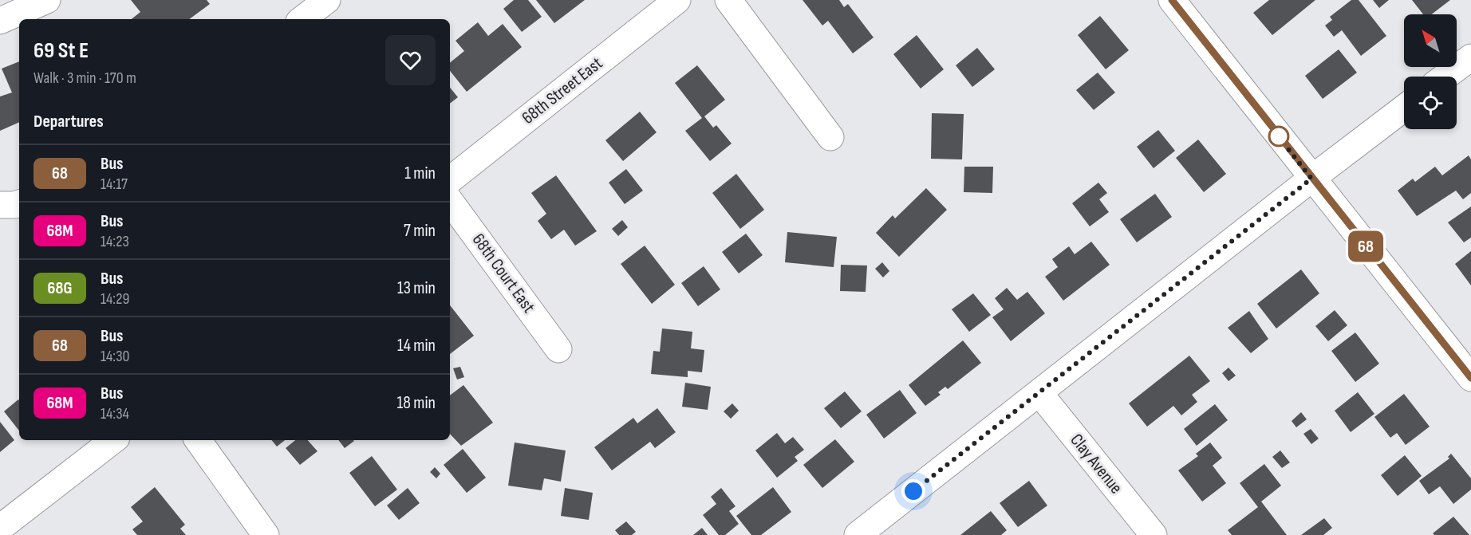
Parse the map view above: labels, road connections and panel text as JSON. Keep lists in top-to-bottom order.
{
  "streets": {
    "street": ["68th Street East", "68th Court East", "Clay Avenue"]
  },
  "lines": ["bus line 68"],
  "north": "top left",
  "page": {
    "on_map": "68",
    "heading": [
      ["69 St E", "Walk · 3 min · 170 m"],
      "Departures"
    ],
    "list": [
      {
        "mark": "68",
        "name": "Bus",
        "note": "14:17",
        "value": "1 min"
      },
      {
        "mark": "68M",
        "name": "Bus",
        "note": "14:23",
        "value": "7 min"
      },
      {
        "mark": "68G",
        "name": "Bus",
        "note": "14:29",
        "value": "13 min"
      },
      {
        "mark": "68",
        "name": "Bus",
        "note": "14:30",
        "value": "14 min"
      },
      {
        "mark": "68M",
        "name": "Bus",
        "note": "14:34",
        "value": "18 min"
      }
    ]
  }
}
